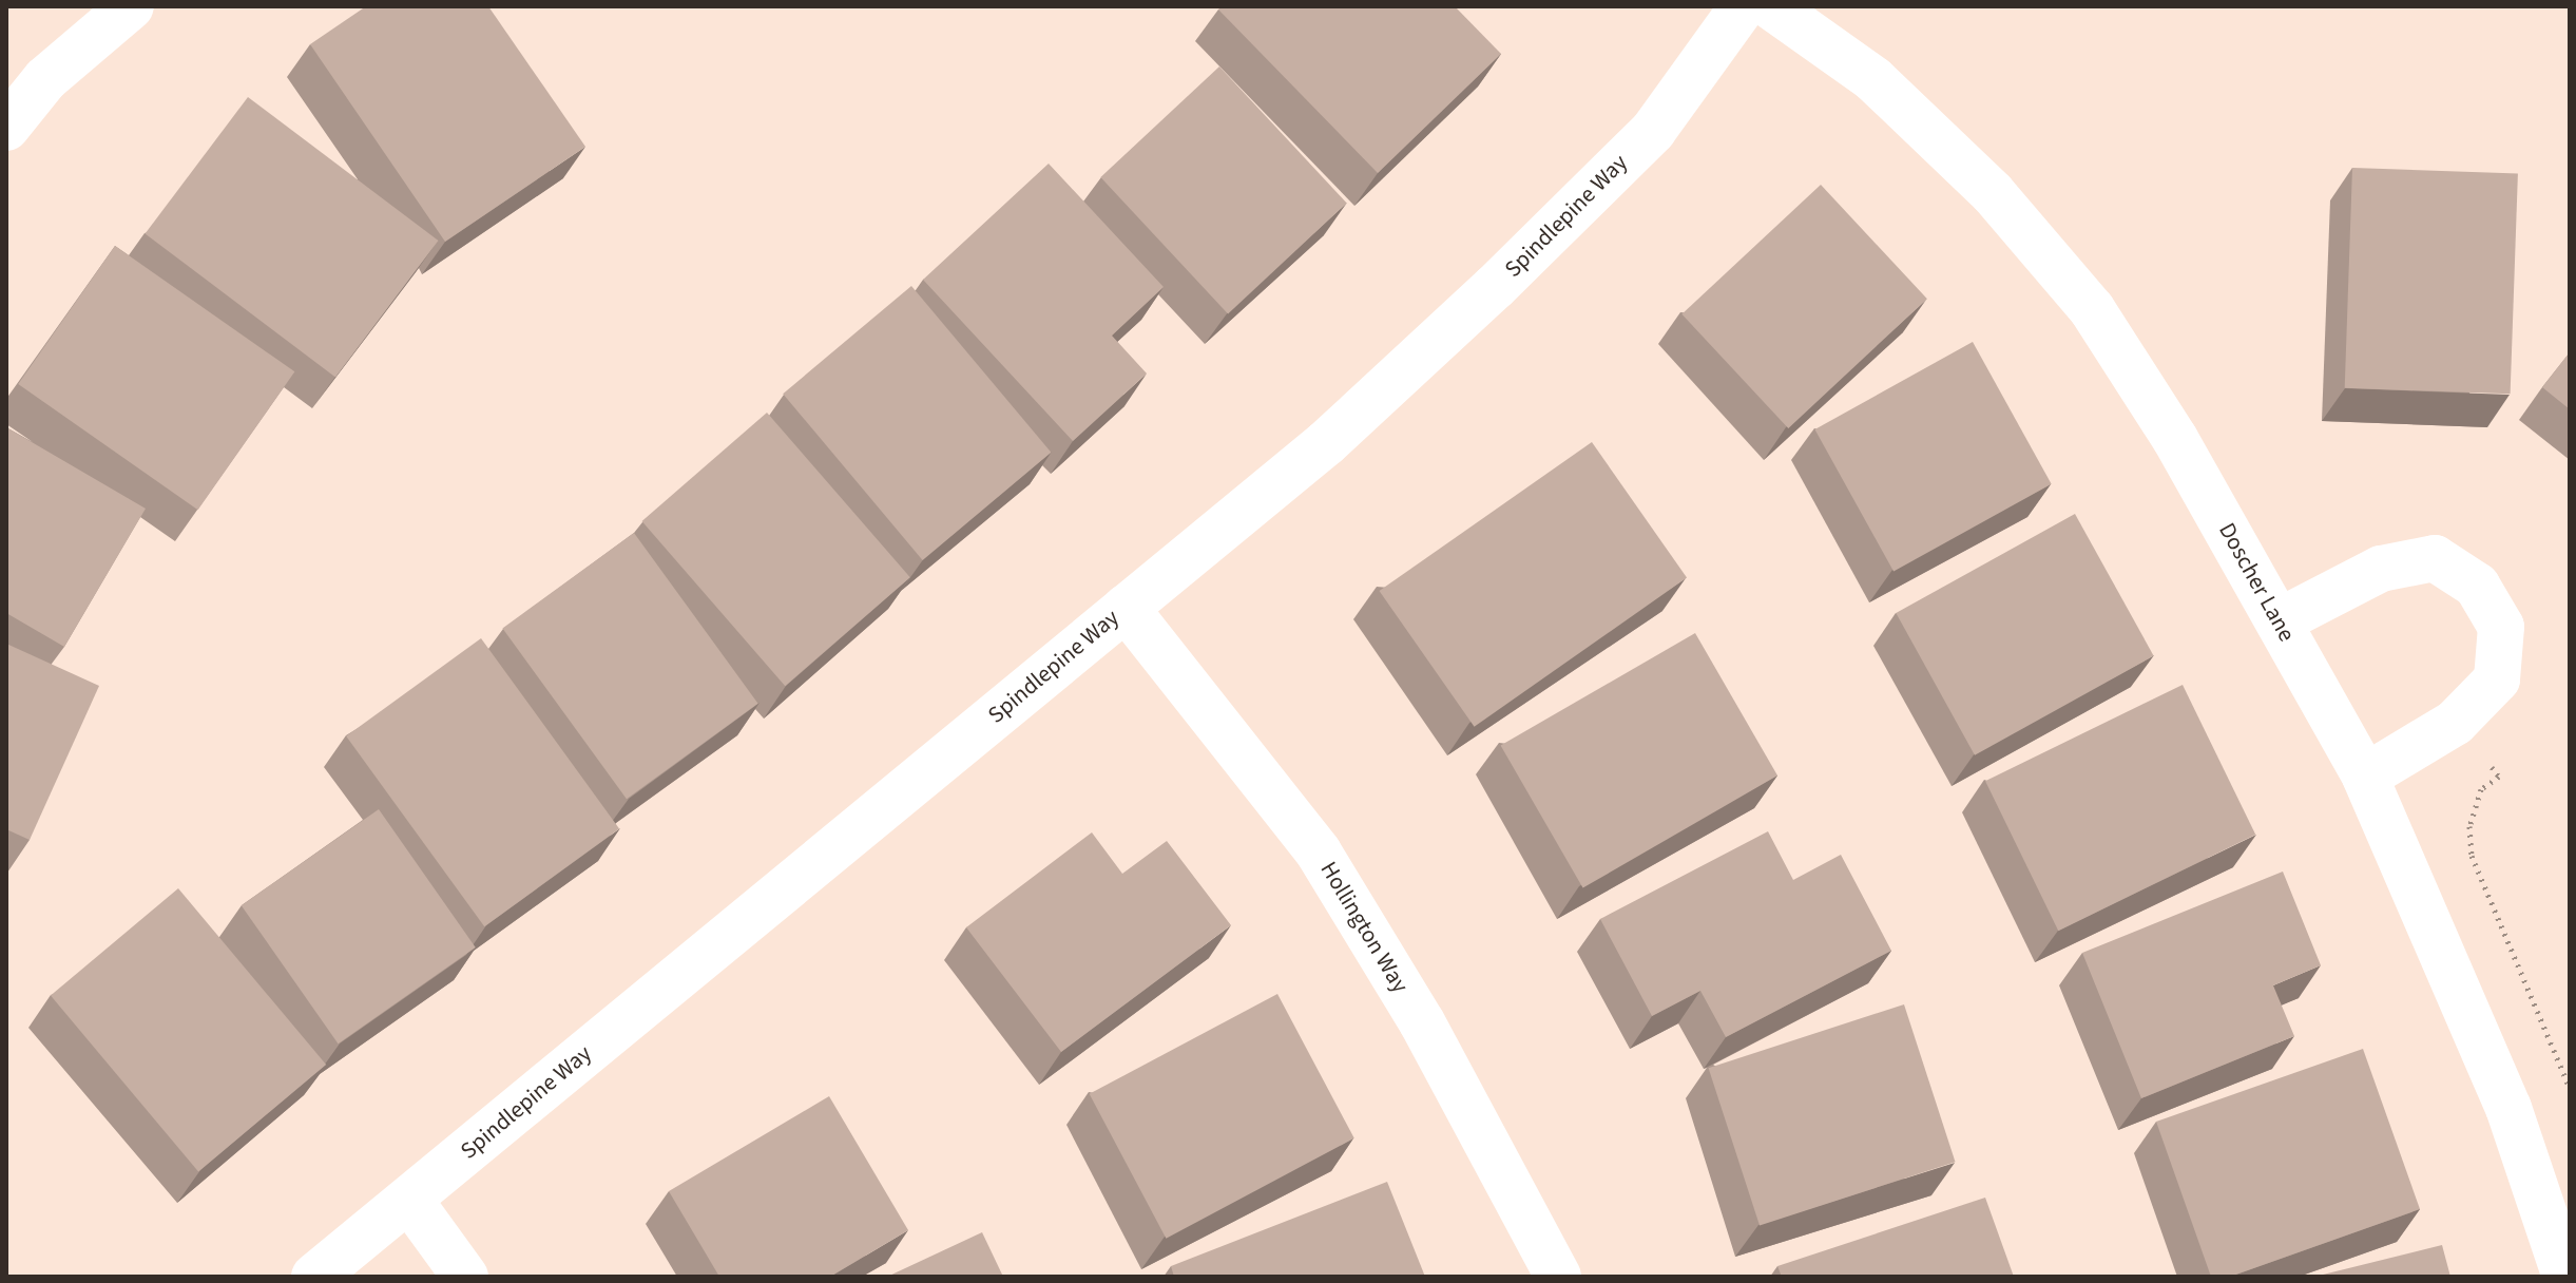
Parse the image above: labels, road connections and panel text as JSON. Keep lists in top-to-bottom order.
{
  "streets": {
    "street": ["Spindlepine Way", "Doscher Lane", "Hollington Way"]
  },
  "crossings": [
    ["Spindlepine Way", "Hollington Way"]
  ]
}
